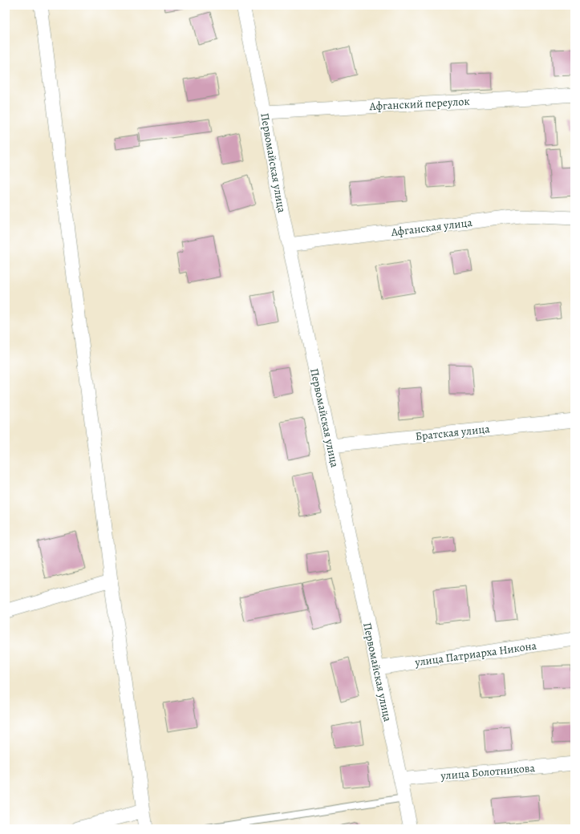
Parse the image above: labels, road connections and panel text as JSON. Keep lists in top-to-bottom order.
{
  "streets": {
    "street": [
      "Афганский переулок",
      "Первомайская улица",
      "Афганская улица",
      "Братская улица",
      "улица Патриарха Никона",
      "улица Болотникова"
    ]
  },
  "crossings": [
    ["Афганский переулок", "Первомайская улица"],
    ["Первомайская улица", "Афганская улица"],
    ["Первомайская улица", "Братская улица"],
    ["Первомайская улица", "улица Патриарха Никона"],
    ["Первомайская улица", "улица Болотникова"]
  ]
}
